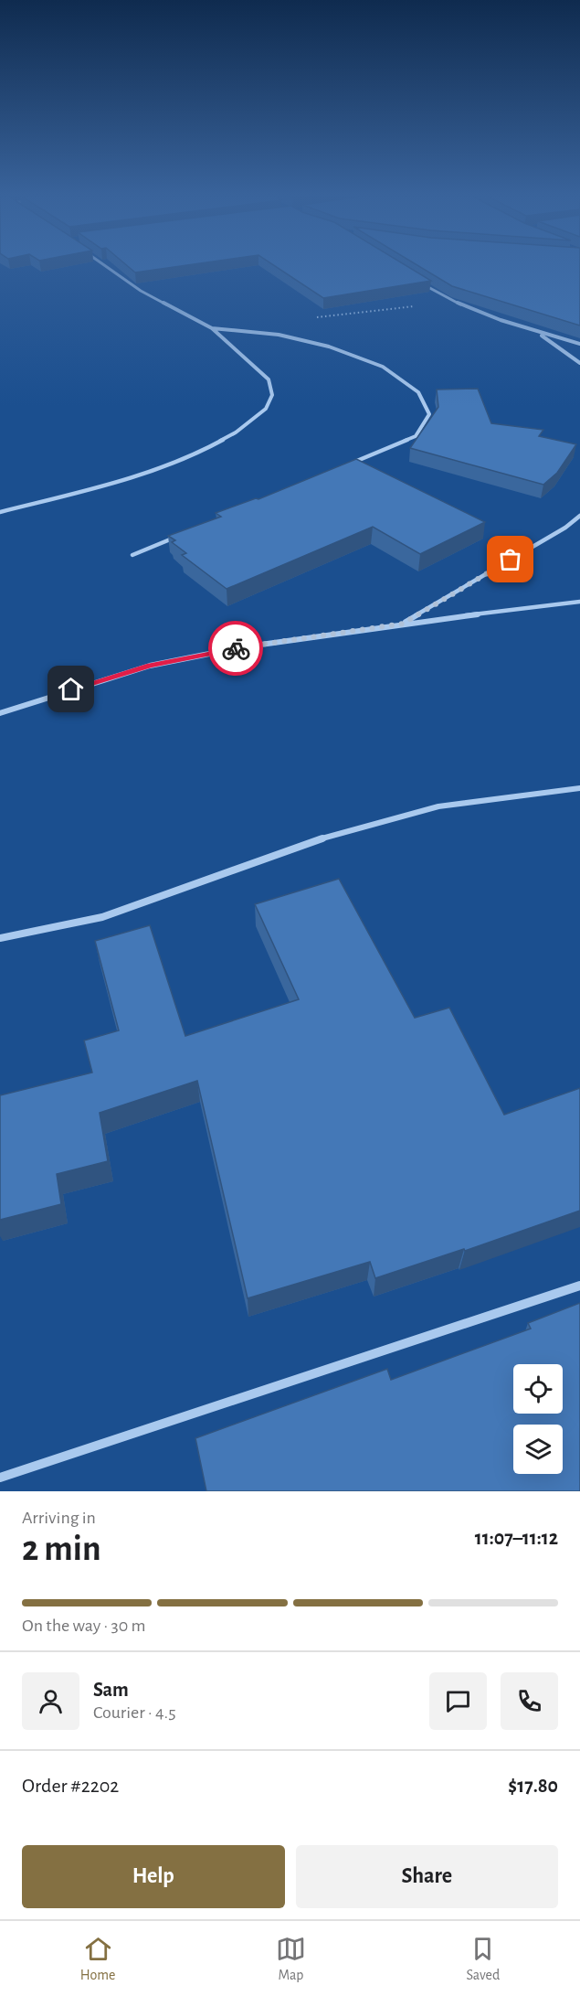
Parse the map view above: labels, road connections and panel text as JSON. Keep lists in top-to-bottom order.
{
  "page": {
    "heading": ["2 min", "Arriving in", "11:07–11:12"],
    "panel": [
      "Sam",
      "Courier · 4.5",
      "Order #2202",
      "$17.80"
    ],
    "bar": "On the way · 30 m",
    "buttons": ["Help", "Share"],
    "tabs": ["Home", "Map", "Saved"]
  }
}
